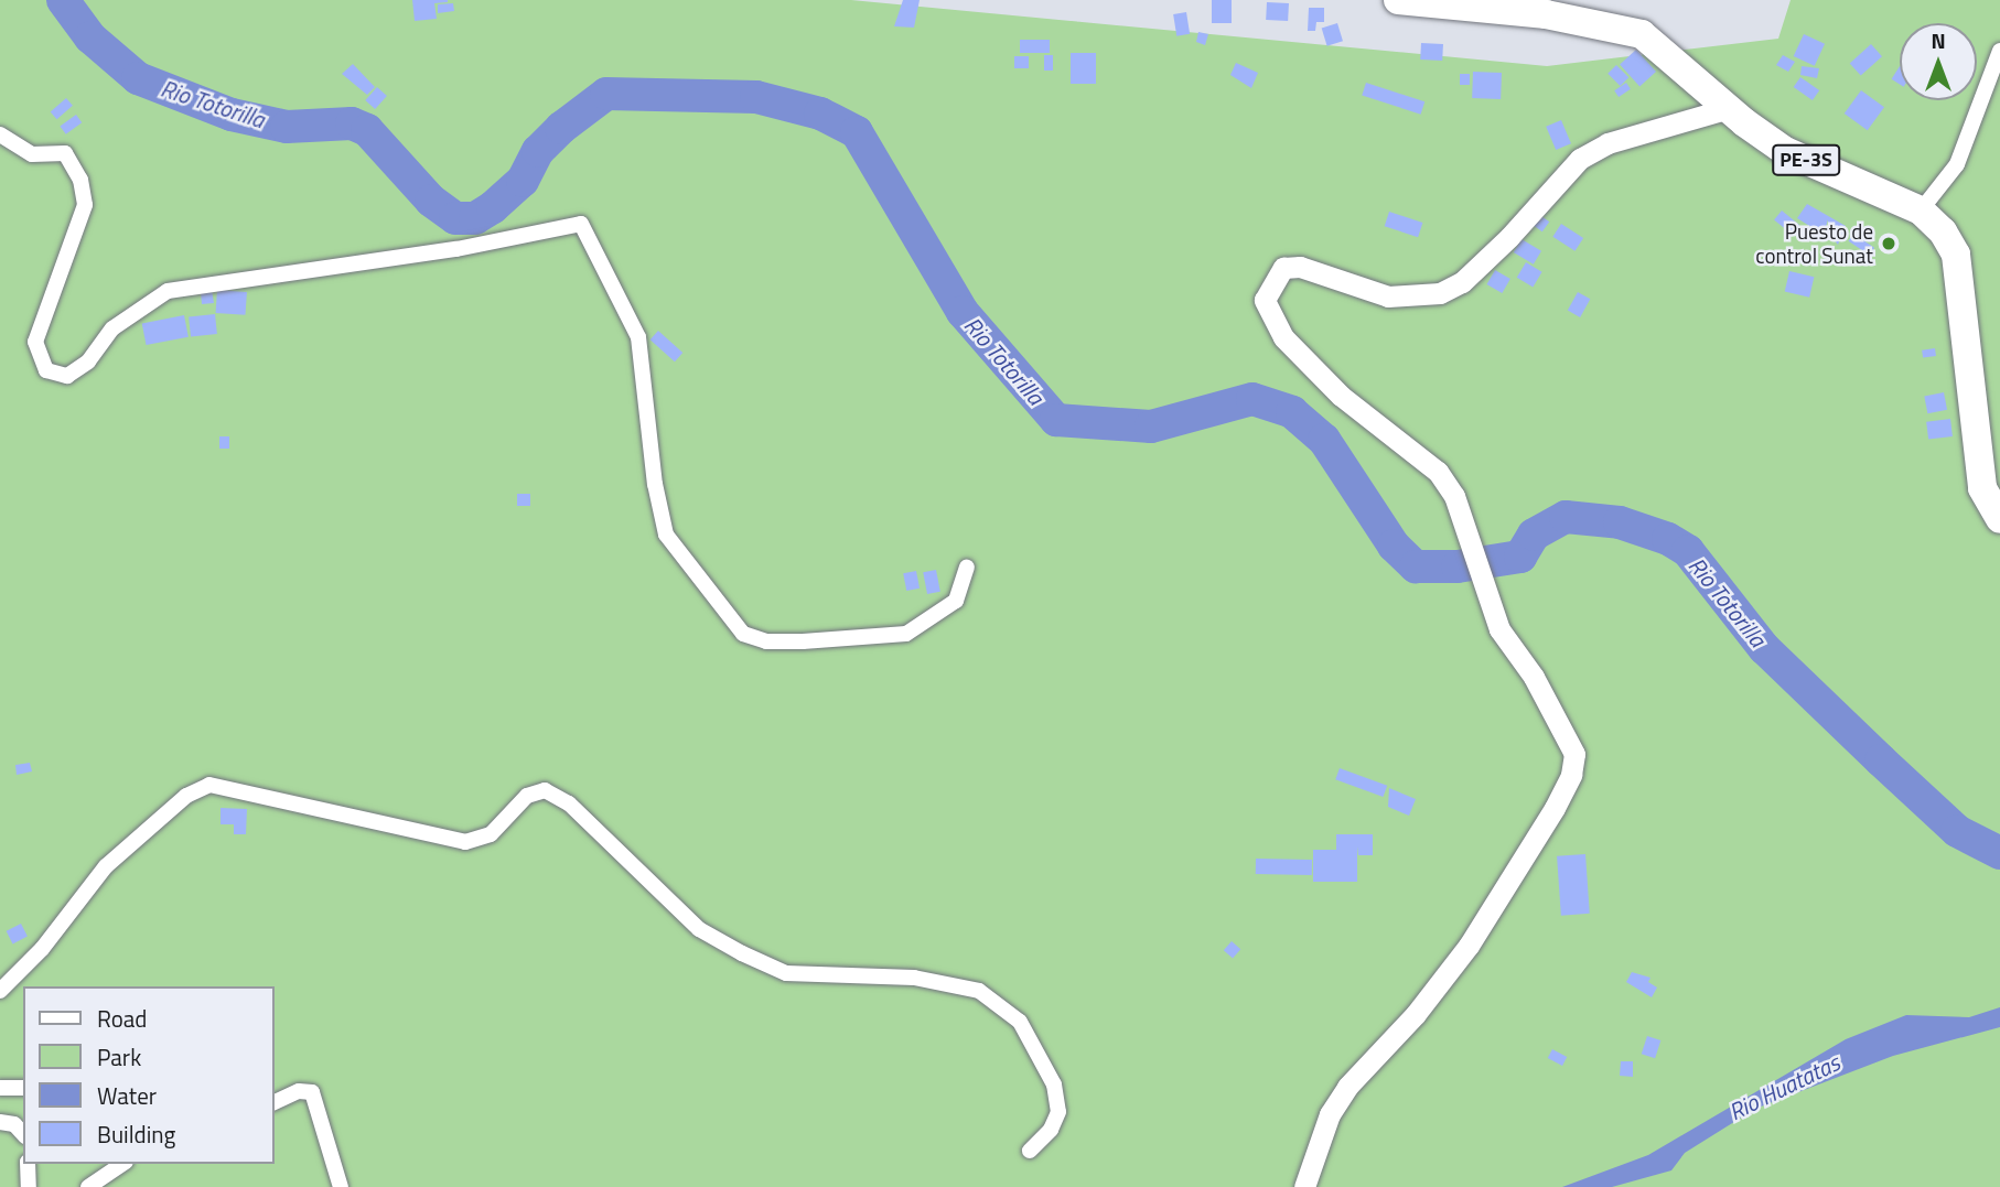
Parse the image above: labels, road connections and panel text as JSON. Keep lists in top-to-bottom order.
{
  "streets": {
    "highway": ["PE-3S"]
  },
  "water": ["Rio Totorilla", "Rio Huatatas"],
  "places": ["Puesto de control Sunat"],
  "legend": [
    "Road",
    "Park",
    "Water",
    "Building"
  ],
  "north": "top"
}
